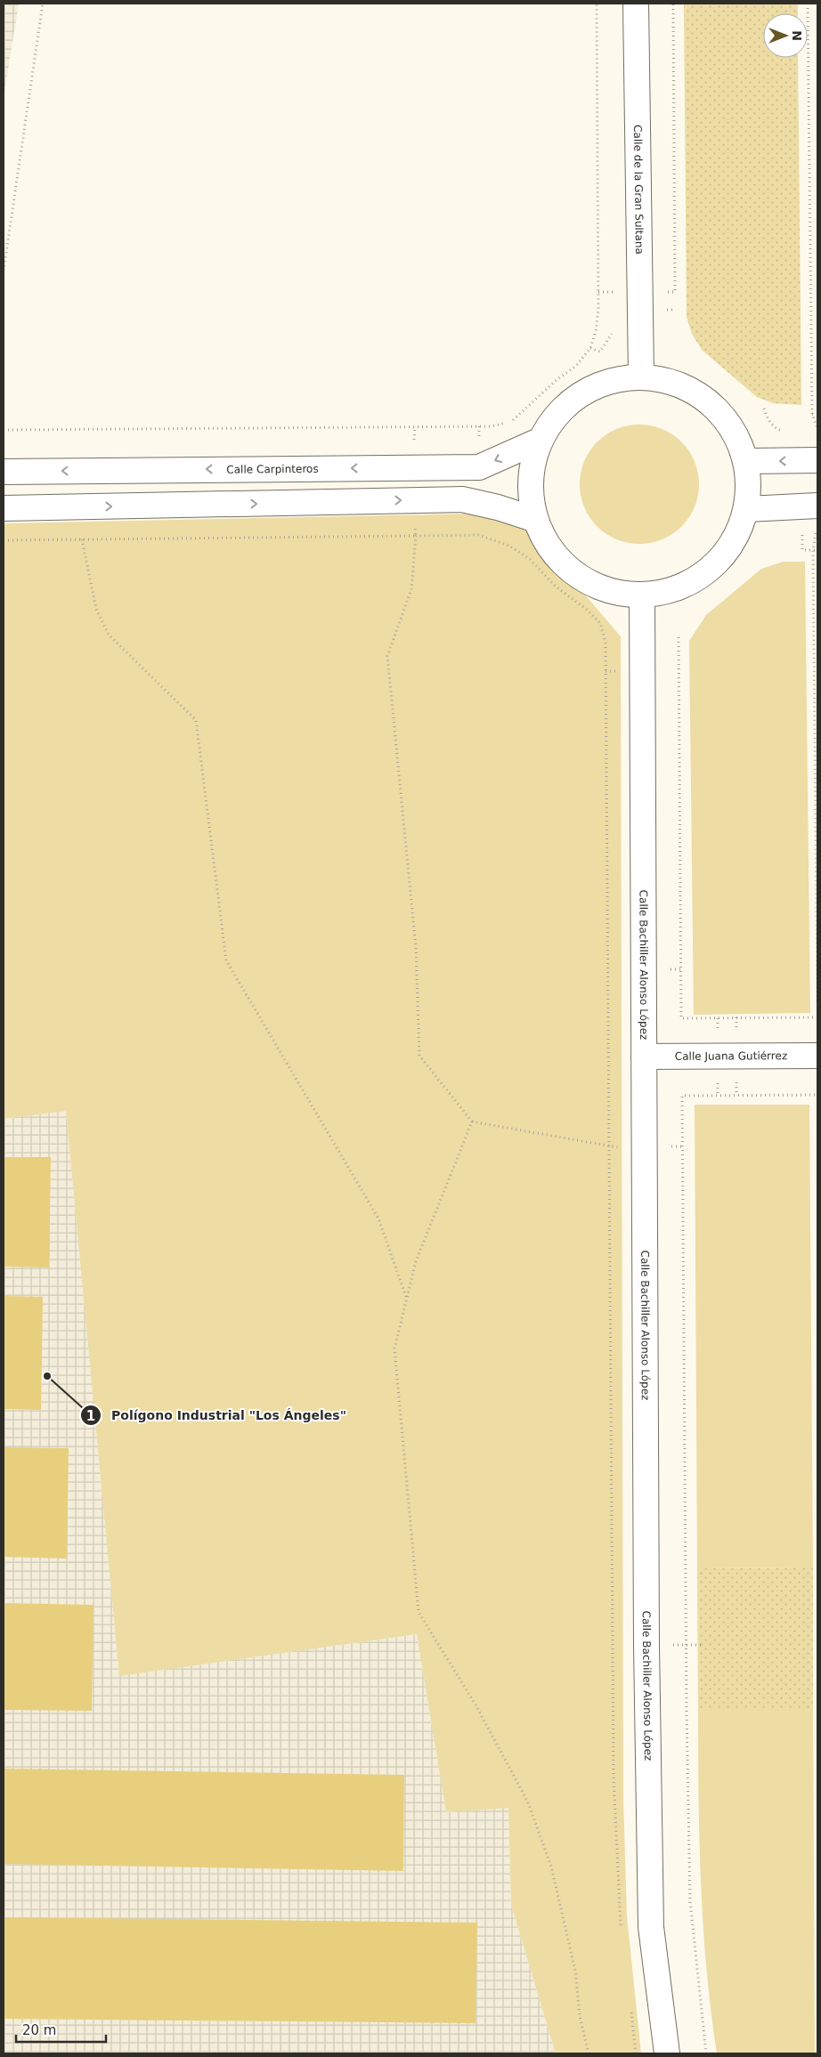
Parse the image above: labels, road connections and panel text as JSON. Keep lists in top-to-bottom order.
{
  "streets": {
    "street": [
      "Calle de la Gran Sultana",
      "Calle Carpinteros",
      "Calle Bachiller Alonso López",
      "Calle Juana Gutiérrez"
    ]
  },
  "crossings": [
    ["Calle Bachiller Alonso López", "Calle Juana Gutiérrez"]
  ],
  "places": ["Polígono Industrial \"Los Ángeles\""],
  "scale_bar": "20 m",
  "north": "right"
}
